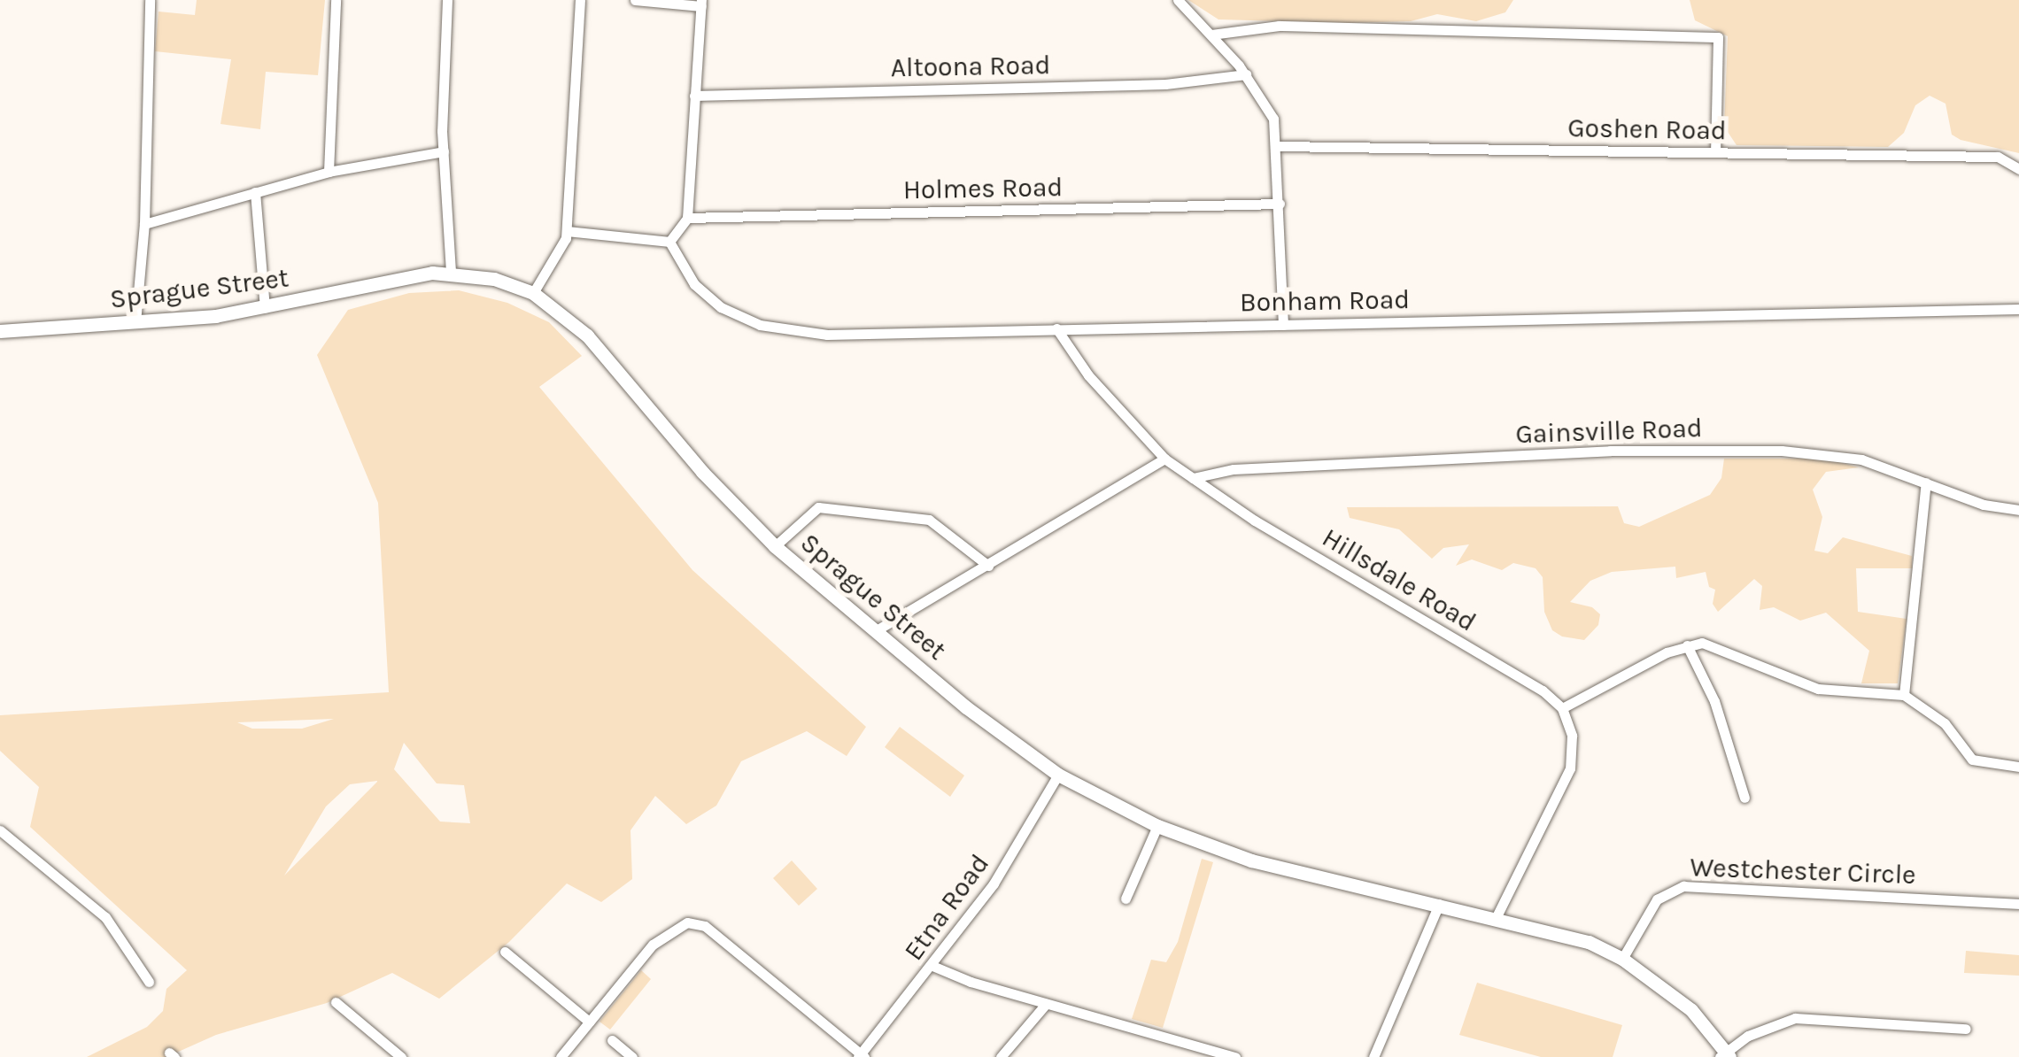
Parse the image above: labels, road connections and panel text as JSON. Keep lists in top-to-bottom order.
{
  "streets": {
    "main road": ["Sprague Street"],
    "street": [
      "Altoona Road",
      "Goshen Road",
      "Holmes Road",
      "Bonham Road",
      "Gainsville Road",
      "Hillsdale Road",
      "Westchester Circle",
      "Etna Road"
    ]
  },
  "crossings": [
    ["Sprague Street", "Westchester Circle"],
    ["Sprague Street", "Etna Road"],
    ["Bonham Road", "Hillsdale Road"],
    ["Gainsville Road", "Hillsdale Road"]
  ]
}
